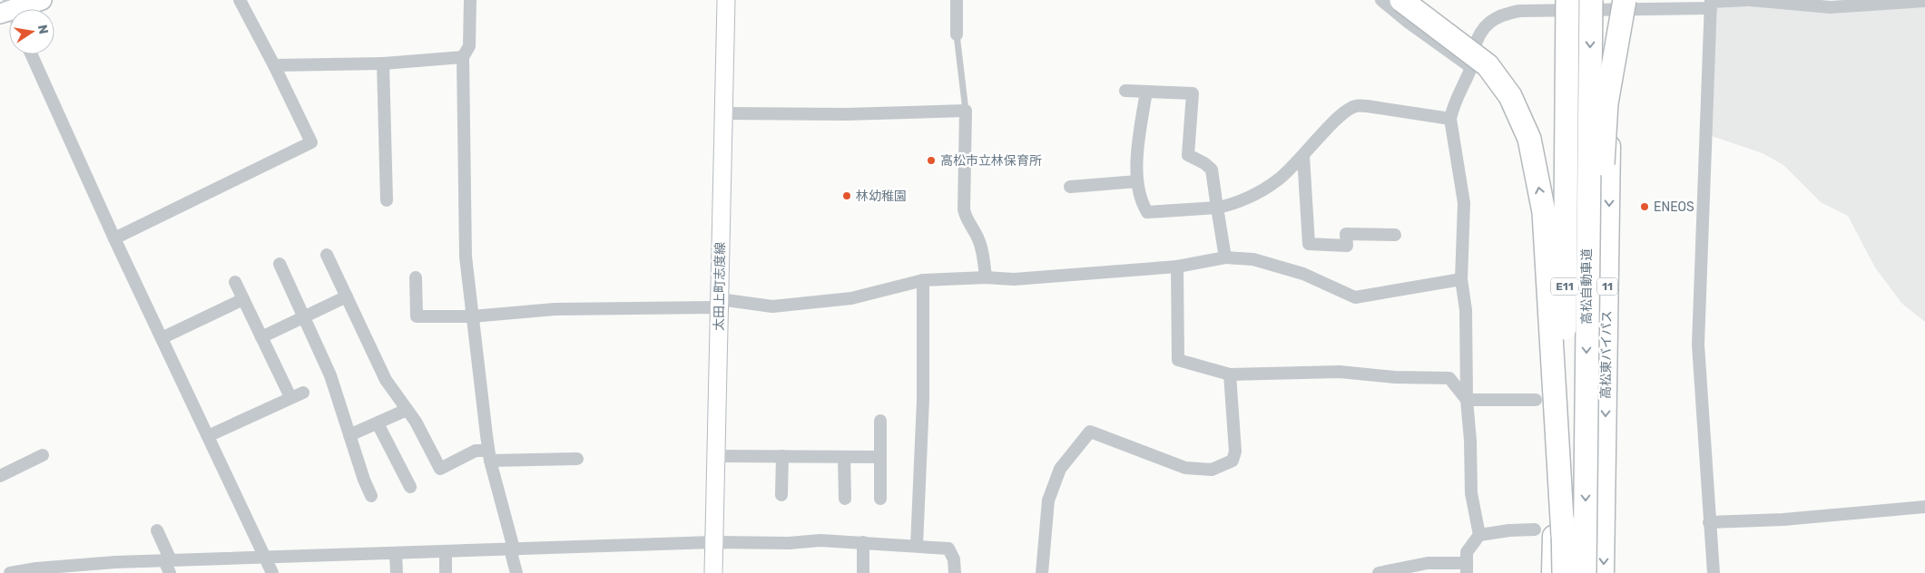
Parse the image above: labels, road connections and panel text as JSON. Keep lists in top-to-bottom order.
{
  "streets": {
    "highway": [
      "E11",
      "高松自動車道",
      "11",
      "高松東バイパス"
    ],
    "main road": ["太田上町志度線"]
  },
  "places": ["高松市立林保育所", "林幼稚園", "ENEOS"],
  "north": "right"
}
